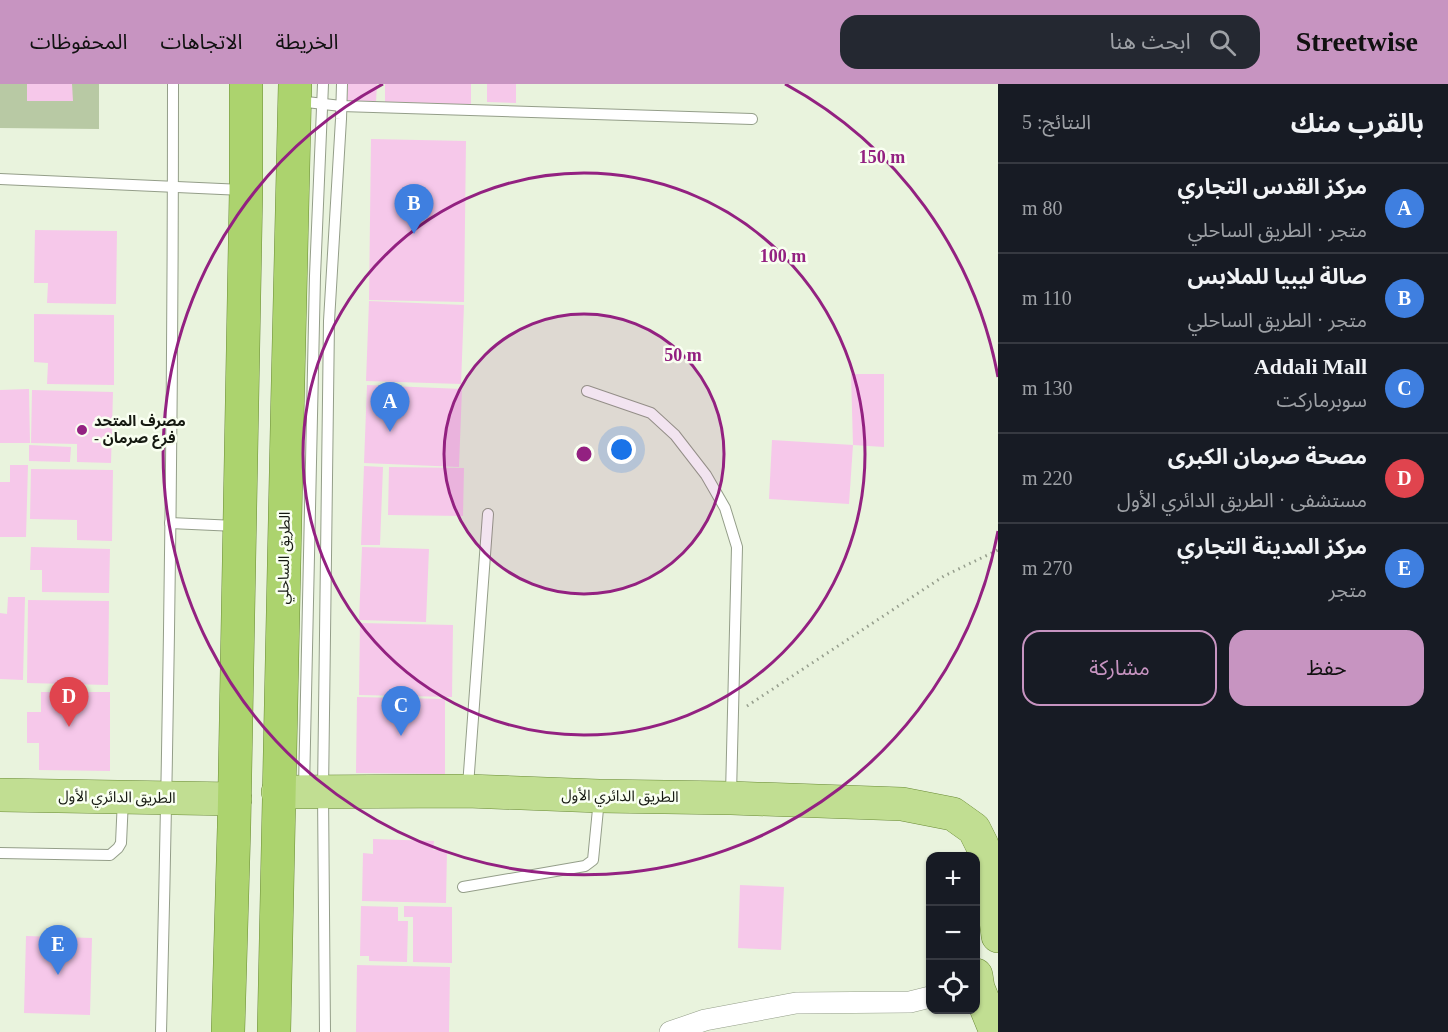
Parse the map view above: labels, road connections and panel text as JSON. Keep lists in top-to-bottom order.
{
  "streets": {
    "highway": ["الطريق الساحلي"],
    "main road": ["الطريق الدائري الأول"]
  },
  "crossings": [
    ["الطريق الساحلي", "الطريق الدائري الأول"]
  ],
  "places": ["مصرف المتحد - فرع صرمان"],
  "page": {
    "header": "Streetwise",
    "search": "ابحث هنا",
    "nav": ["الخريطة", "الاتجاهات", "المحفوظات"],
    "heading": ["بالقرب منك", "النتائج: 5"],
    "list": [
      {
        "mark": "A",
        "name": "مركز القدس التجاري",
        "note": "متجر · الطريق الساحلي",
        "value": "80 m"
      },
      {
        "mark": "B",
        "name": "صالة ليبيا للملابس",
        "note": "متجر · الطريق الساحلي",
        "value": "110 m"
      },
      {
        "mark": "C",
        "name": "Addali Mall",
        "note": "سوبرماركت",
        "value": "130 m"
      },
      {
        "mark": "D",
        "name": "مصحة صرمان الكبرى",
        "note": "مستشفى · الطريق الدائري الأول",
        "value": "220 m"
      },
      {
        "mark": "E",
        "name": "مركز المدينة التجاري",
        "note": "متجر",
        "value": "270 m"
      }
    ],
    "pins": [
      "B",
      "A",
      "D",
      "C",
      "E"
    ],
    "buttons": ["حفظ", "مشاركة"],
    "map_buttons": ["+", "−"]
  },
  "rings": ["150 m", "100 m", "50 m"]
}
